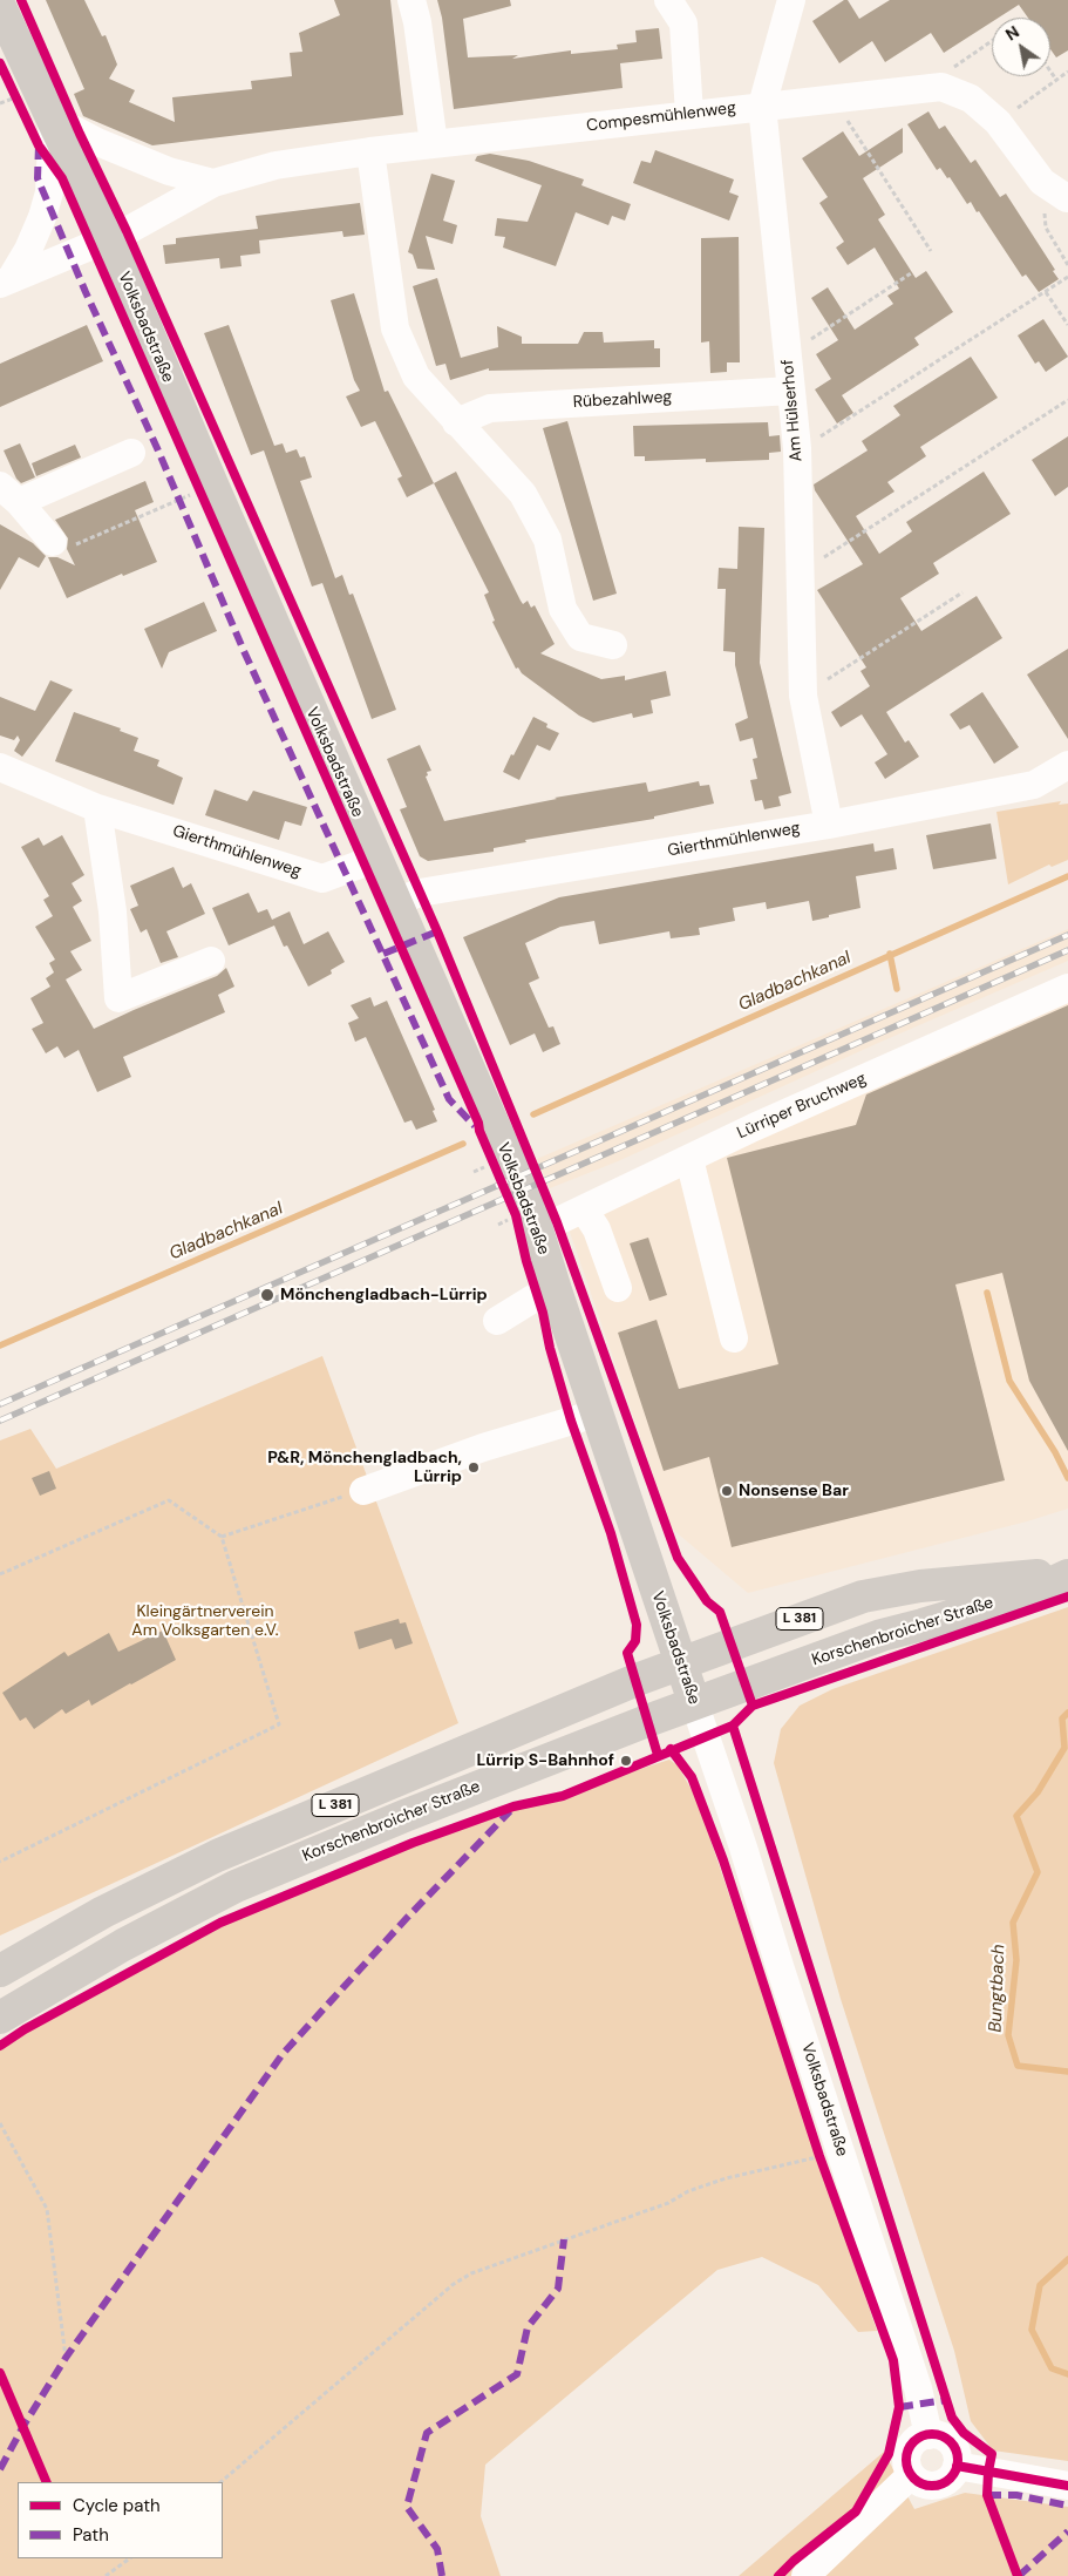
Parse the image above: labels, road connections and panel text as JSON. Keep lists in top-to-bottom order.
{
  "streets": {
    "main road": ["Volksbadstraße", "L 381", "Korschenbroicher Straße"],
    "street": [
      "Compesmühlenweg",
      "Rübezahlweg",
      "Am Hülserhof",
      "Gierthmühlenweg",
      "Lürriper Bruchweg"
    ]
  },
  "crossings": [
    ["Compesmühlenweg", "Volksbadstraße"],
    ["Compesmühlenweg", "Am Hülserhof"],
    ["Volksbadstraße", "Gierthmühlenweg"],
    ["Volksbadstraße", "Lürriper Bruchweg"],
    ["Volksbadstraße", "Korschenbroicher Straße"],
    ["Rübezahlweg", "Am Hülserhof"],
    ["Am Hülserhof", "Gierthmühlenweg"]
  ],
  "water": ["Gladbachkanal", "Bungtbach"],
  "parks": ["Kleingärtnerverein Am Volksgarten e.V."],
  "places": [
    "Mönchengladbach-Lürrip",
    "P&R, Mönchengladbach, Lürrip",
    "Nonsense Bar",
    "Lürrip S-Bahnhof"
  ],
  "legend": ["Cycle path", "Path"],
  "north": "top left"
}
